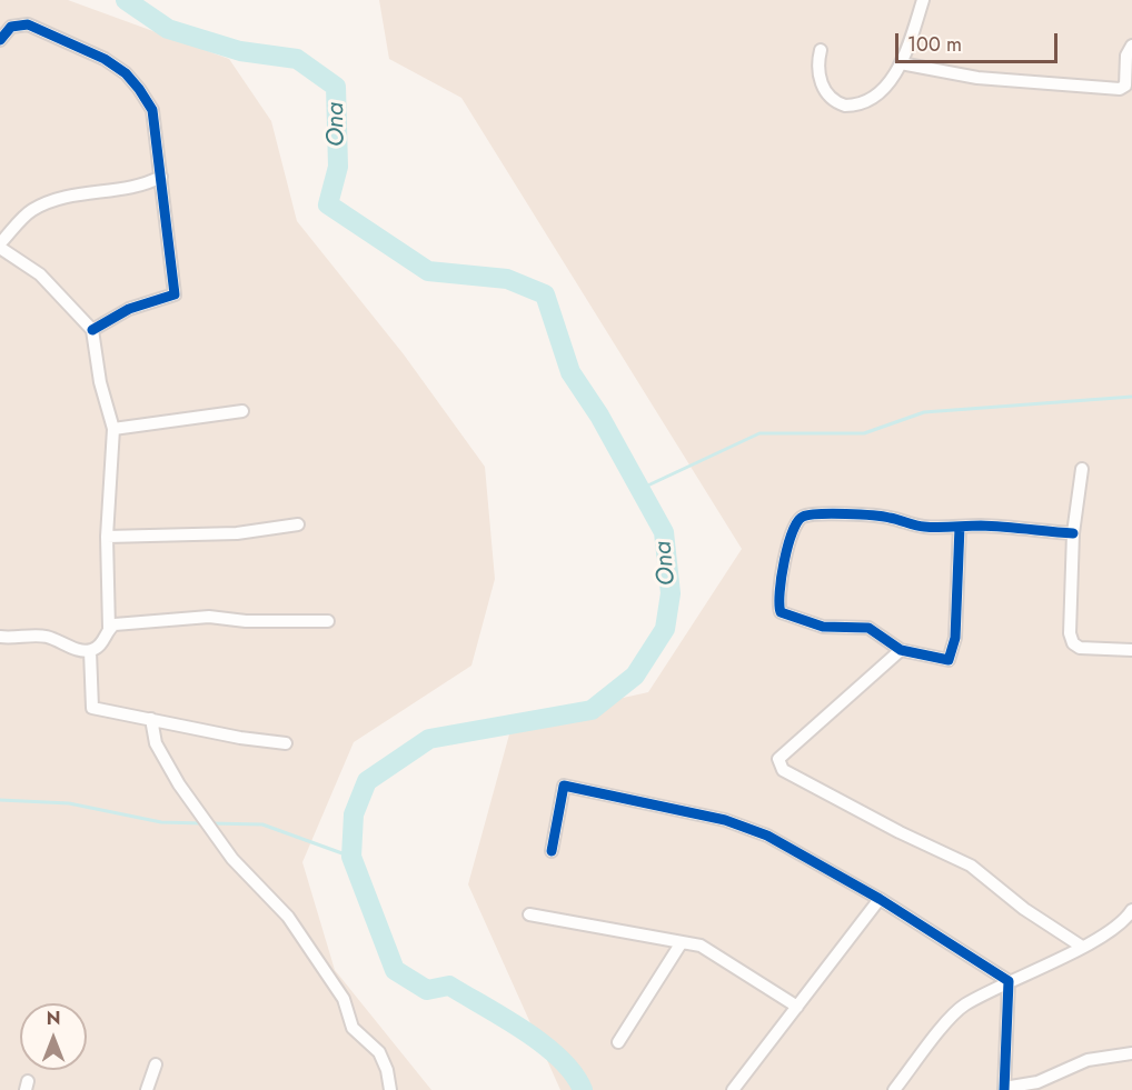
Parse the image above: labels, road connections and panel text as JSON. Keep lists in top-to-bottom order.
{
  "water": ["Ona"],
  "scale_bar": "100 m",
  "north": "top"
}
